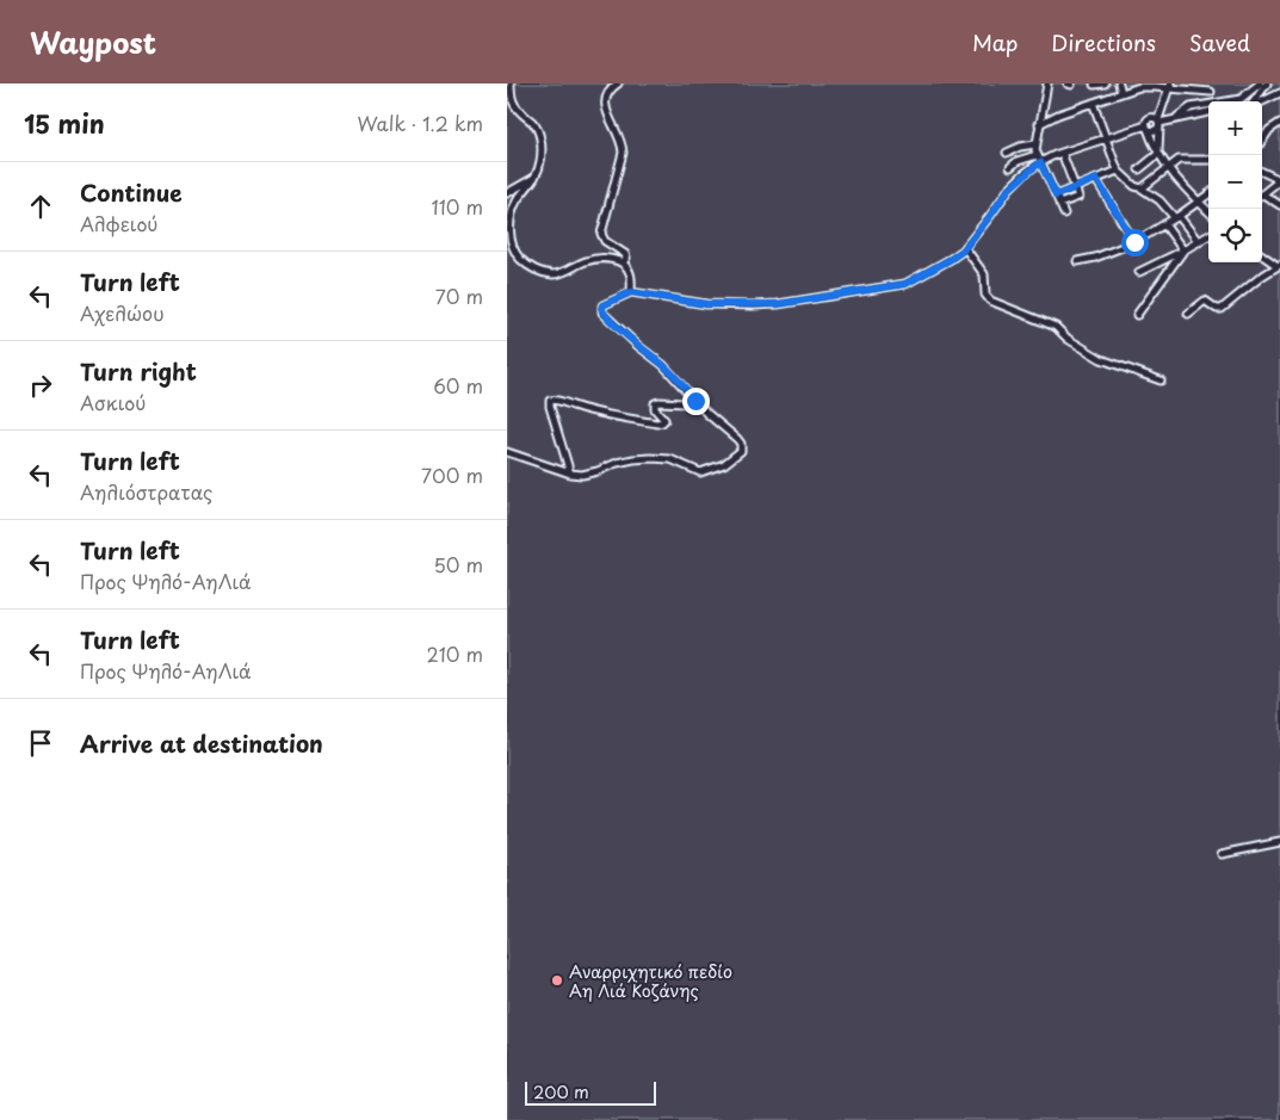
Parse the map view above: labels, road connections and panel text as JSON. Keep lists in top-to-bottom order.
{
  "places": ["Αναρριχητικό πεδίο Αη Λιά Κοζάνης"],
  "scale_bar": "200 m",
  "page": {
    "header": "Waypost",
    "nav": ["Map", "Directions", "Saved"],
    "heading": ["15 min", "Walk · 1.2 km"],
    "map_buttons": ["+", "−"],
    "list": [
      ["Continue", "Αλφειού", "110 m"],
      ["Turn left", "Αχελώου", "70 m"],
      ["Turn right", "Ασκιού", "60 m"],
      ["Turn left", "Αηλιόστρατας", "700 m"],
      ["Turn left", "Προς Ψηλό-ΑηΛιά", "50 m"],
      ["Turn left", "Προς Ψηλό-ΑηΛιά", "210 m"],
      "Arrive at destination"
    ],
    "scale": "200 m"
  }
}
